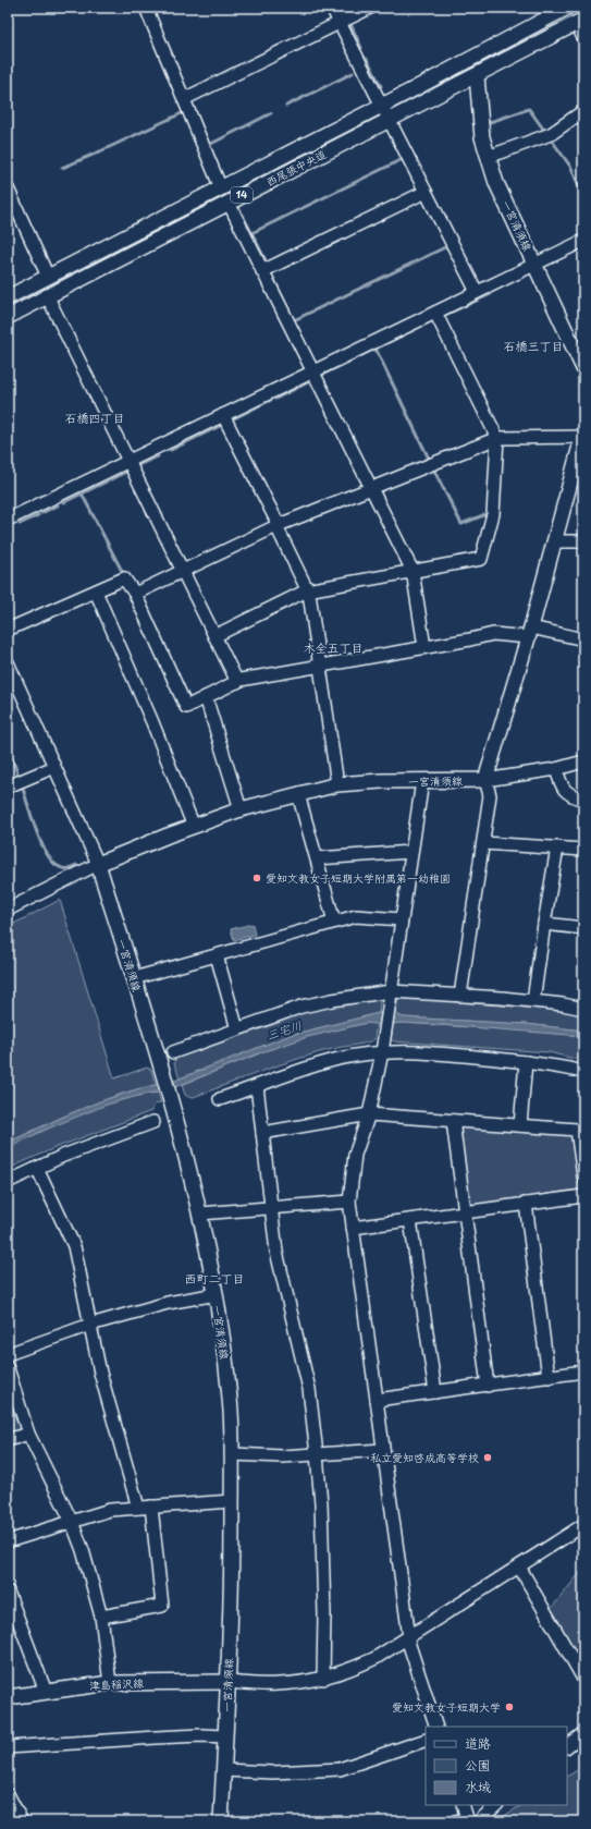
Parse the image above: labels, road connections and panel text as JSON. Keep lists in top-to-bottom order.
{
  "streets": {
    "main road": [
      "西尾張中央道",
      "14",
      "一宮清須線",
      "津島稲沢線"
    ]
  },
  "crossings": [
    ["西尾張中央道", "一宮清須線"],
    ["一宮清須線", "津島稲沢線"]
  ],
  "districts": [
    "石橋三丁目",
    "石橋四丁目",
    "木全五丁目",
    "西町二丁目"
  ],
  "water": ["三宅川"],
  "places": ["愛知文教女子短期大学附属第一幼稚園", "私立愛知啓成高等学校", "愛知文教女子短期大学"],
  "legend": ["道路", "公園", "水域"]
}
